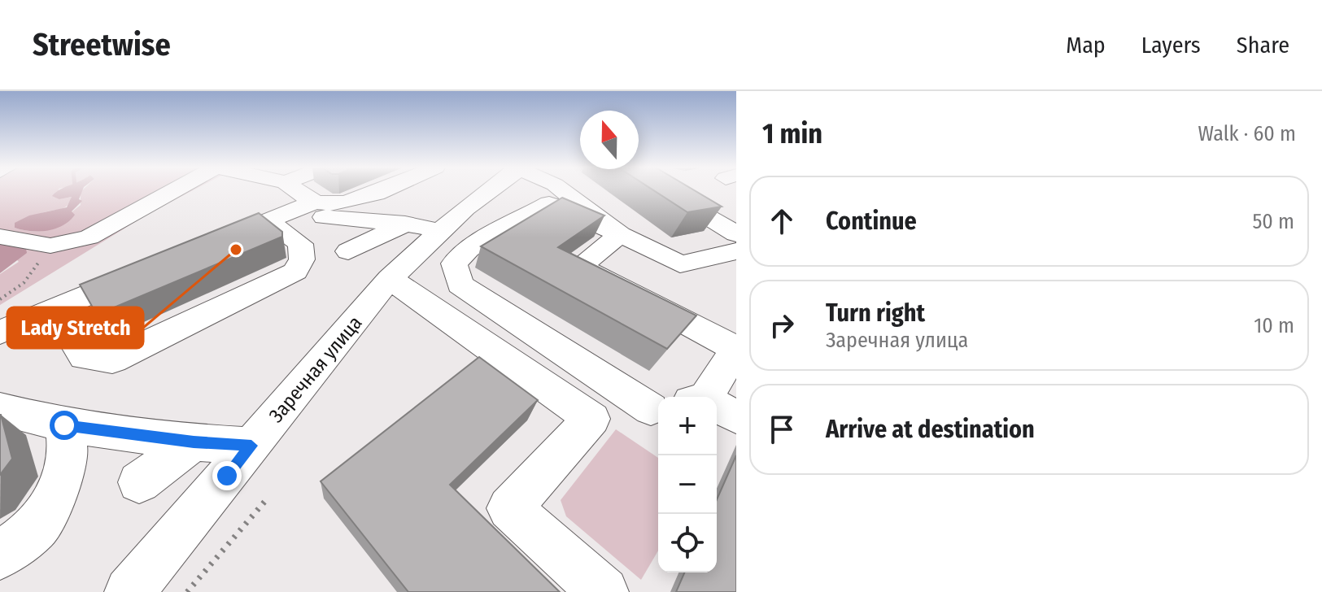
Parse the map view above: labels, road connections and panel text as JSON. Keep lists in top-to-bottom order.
{
  "streets": {
    "street": ["Заречная улица"]
  },
  "places": ["Lady Stretch"],
  "north": "top",
  "page": {
    "header": "Streetwise",
    "nav": ["Map", "Layers", "Share"],
    "heading": ["1 min", "Walk · 60 m"],
    "list": [
      ["Continue", "50 m"],
      ["Turn right", "Заречная улица", "10 m"],
      "Arrive at destination"
    ],
    "map_buttons": ["+", "−"]
  }
}
